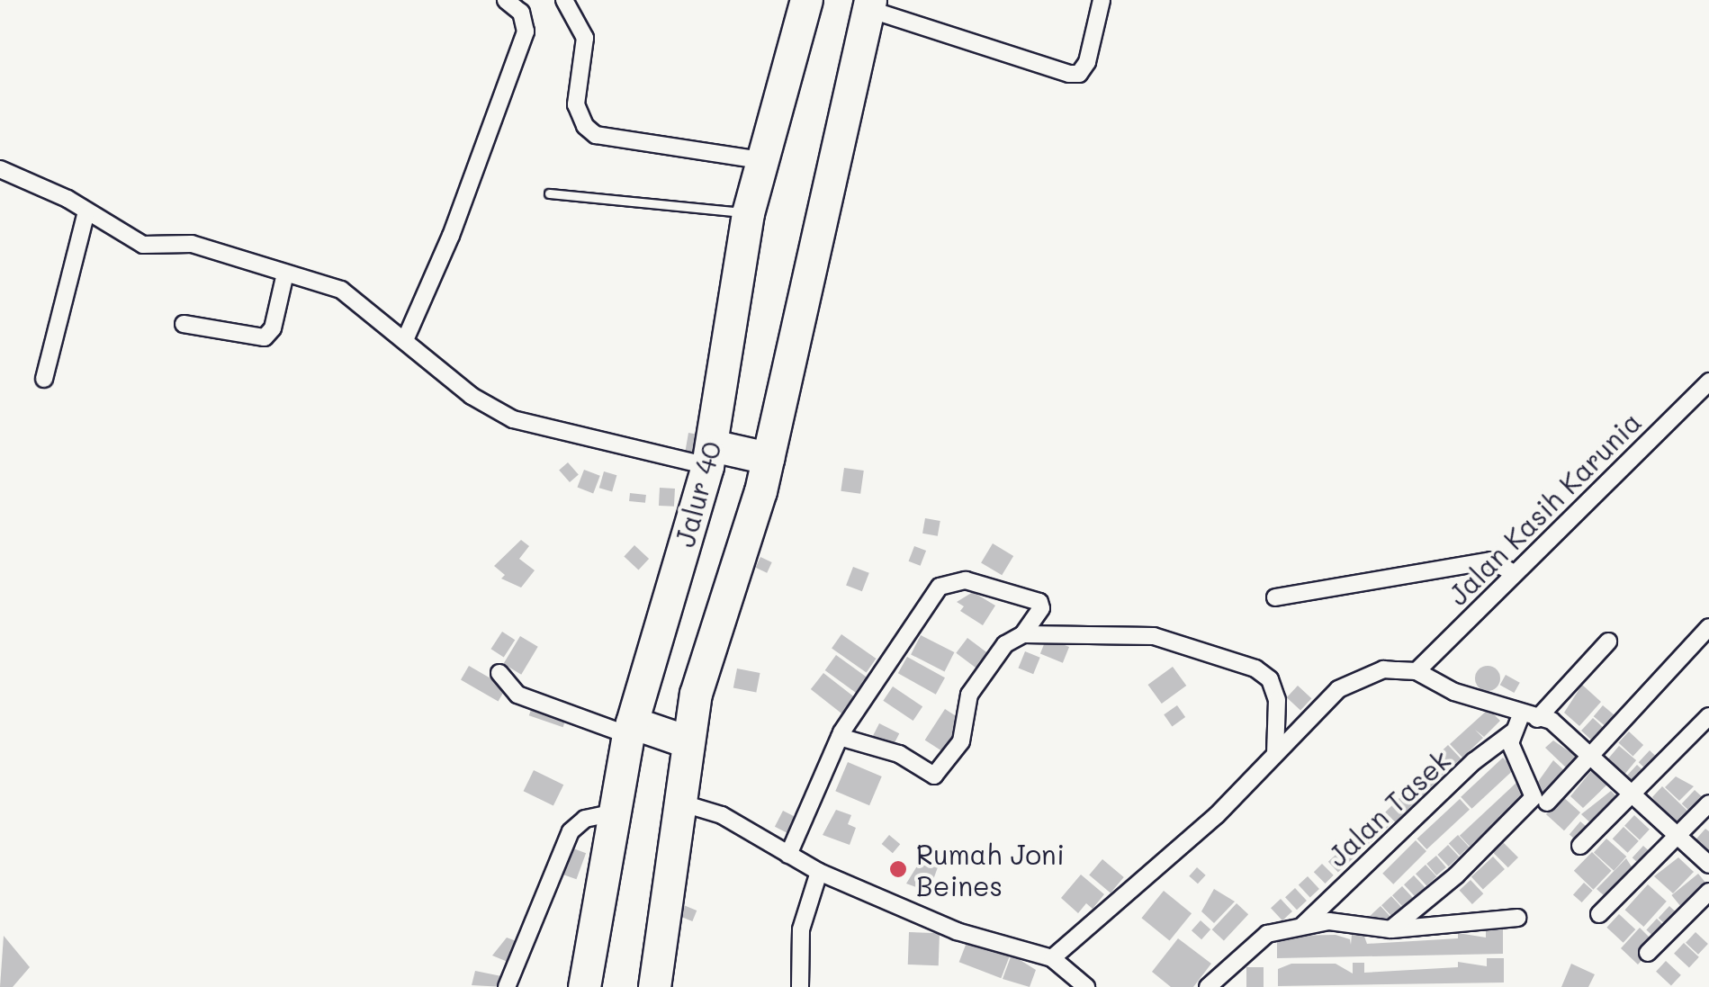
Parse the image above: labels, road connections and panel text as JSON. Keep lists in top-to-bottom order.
{
  "streets": {
    "highway": ["Jalur 40"],
    "street": ["Jalan Kasih Karunia", "Jalan Tasek"]
  },
  "places": ["Rumah Joni Beines"]
}
